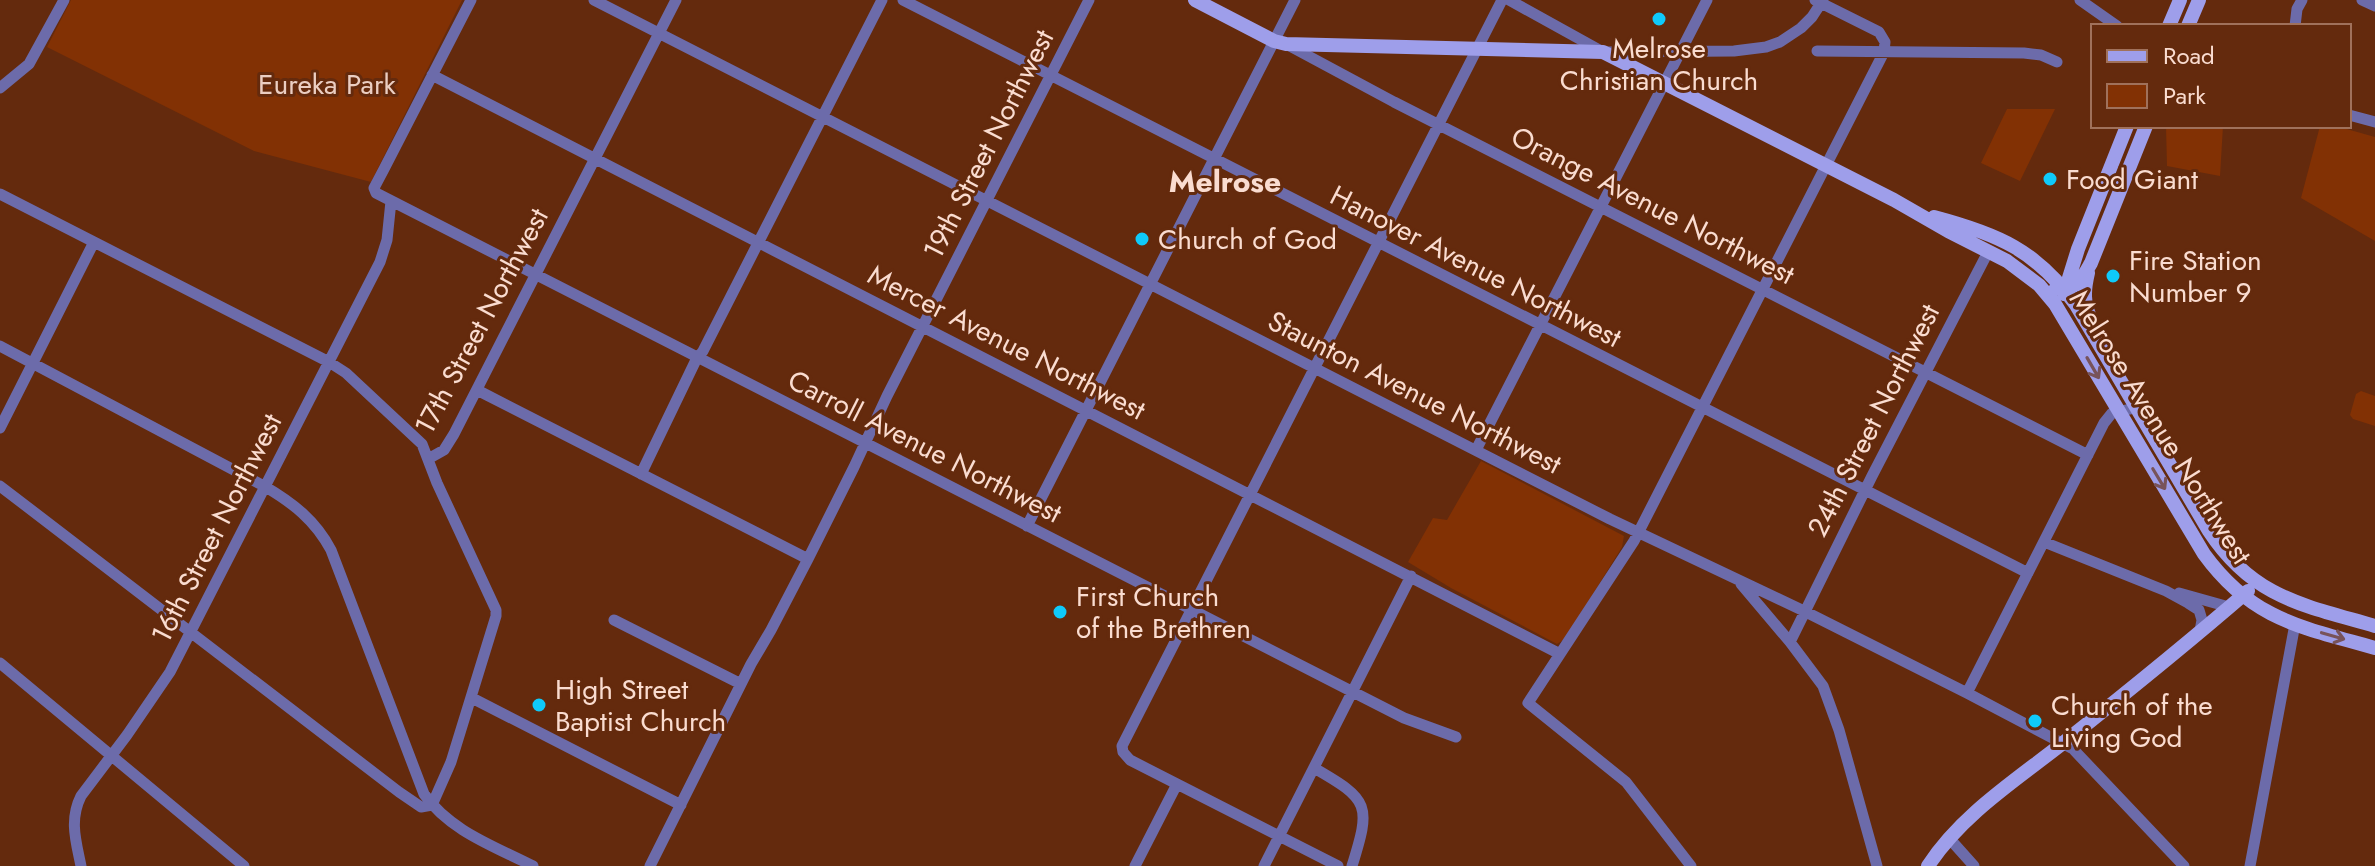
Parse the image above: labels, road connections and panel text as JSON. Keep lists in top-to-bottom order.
{
  "streets": {
    "main road": ["Orange Avenue Northwest", "Melrose Avenue Northwest"],
    "street": [
      "19th Street Northwest",
      "Hanover Avenue Northwest",
      "17th Street Northwest",
      "Mercer Avenue Northwest",
      "Staunton Avenue Northwest",
      "24th Street Northwest",
      "Carroll Avenue Northwest",
      "16th Street Northwest"
    ]
  },
  "crossings": [
    ["19th Street Northwest", "Hanover Avenue Northwest"],
    ["19th Street Northwest", "Mercer Avenue Northwest"],
    ["19th Street Northwest", "Staunton Avenue Northwest"],
    ["19th Street Northwest", "Carroll Avenue Northwest"],
    ["Orange Avenue Northwest", "24th Street Northwest"],
    ["Hanover Avenue Northwest", "24th Street Northwest"],
    ["17th Street Northwest", "Mercer Avenue Northwest"],
    ["17th Street Northwest", "Staunton Avenue Northwest"],
    ["17th Street Northwest", "Carroll Avenue Northwest"],
    ["Mercer Avenue Northwest", "Carroll Avenue Northwest"],
    ["Staunton Avenue Northwest", "24th Street Northwest"],
    ["24th Street Northwest", "Melrose Avenue Northwest"],
    ["Carroll Avenue Northwest", "16th Street Northwest"]
  ],
  "districts": ["Melrose"],
  "parks": ["Eureka Park"],
  "places": [
    "Melrose Christian Church",
    "Food Giant",
    "Church of God",
    "Fire Station Number 9",
    "First Church of the Brethren",
    "High Street Baptist Church",
    "Church of the Living God"
  ],
  "legend": ["Road", "Park"]
}
